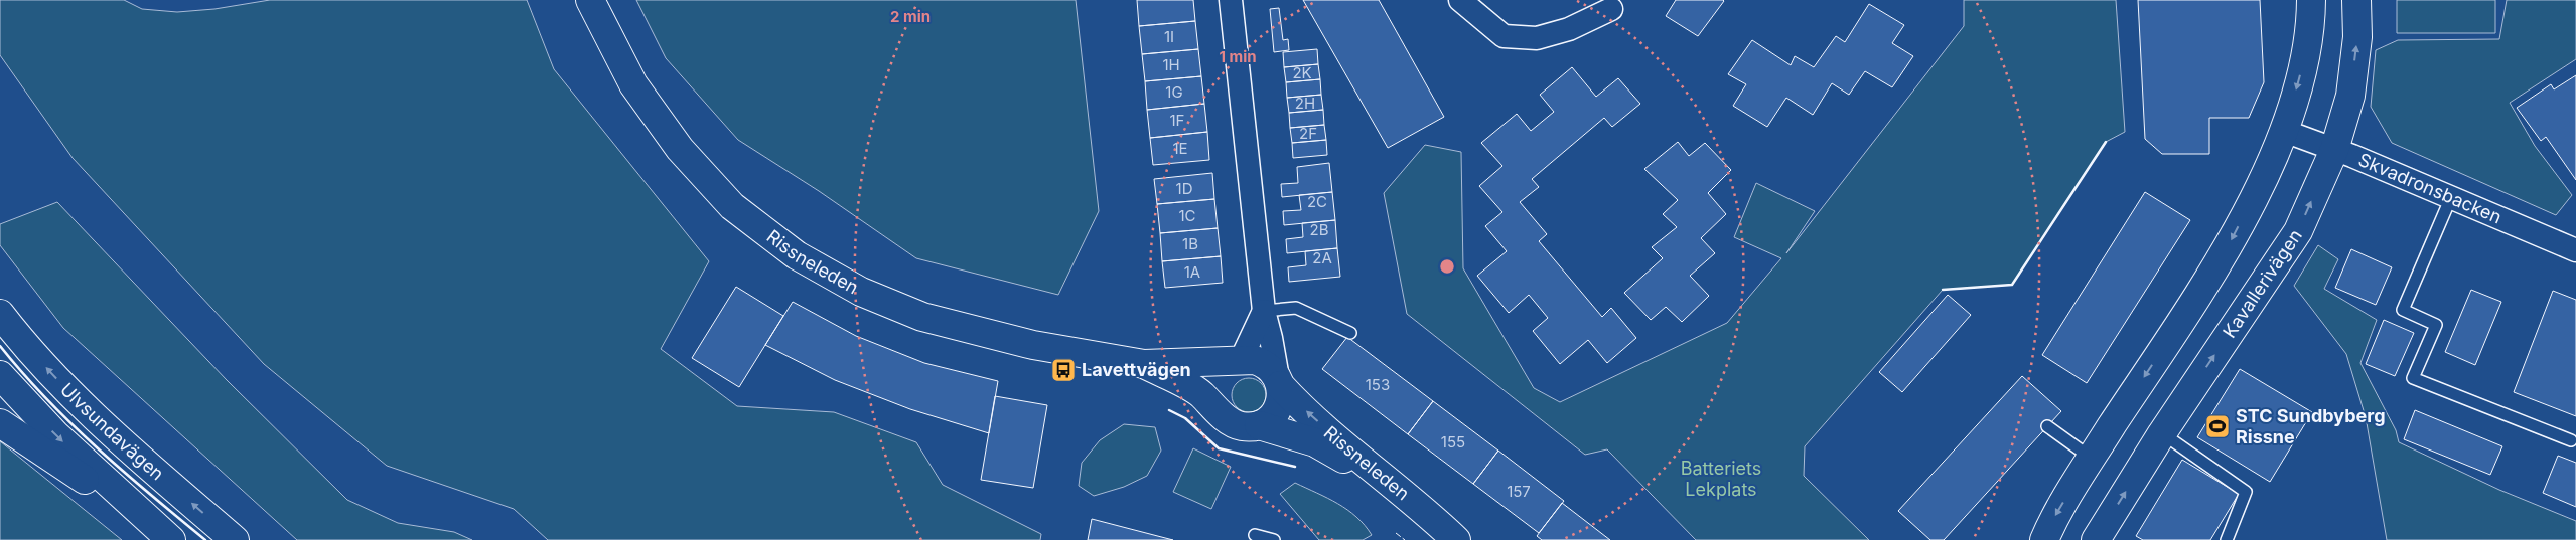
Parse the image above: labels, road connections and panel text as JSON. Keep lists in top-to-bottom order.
{
  "streets": {
    "street": [
      "Skvadronsbacken",
      "Rissneleden",
      "Kavallerivägen",
      "Ulvsundavägen"
    ]
  },
  "crossings": [
    ["Skvadronsbacken", "Kavallerivägen"]
  ],
  "parks": ["Batteriets Lekplats"],
  "places": {
    "bus stop": ["Lavettvägen"],
    "sports": ["STC Sundbyberg Rissne"]
  },
  "house_numbers": [
    "1I",
    "1H",
    "2K",
    "1G",
    "2H",
    "1F",
    "2F",
    "1E",
    "1D",
    "2C",
    "1C",
    "2B",
    "1B",
    "2A",
    "1A",
    "153",
    "155",
    "157"
  ],
  "rings": ["2 min", "1 min"]
}
